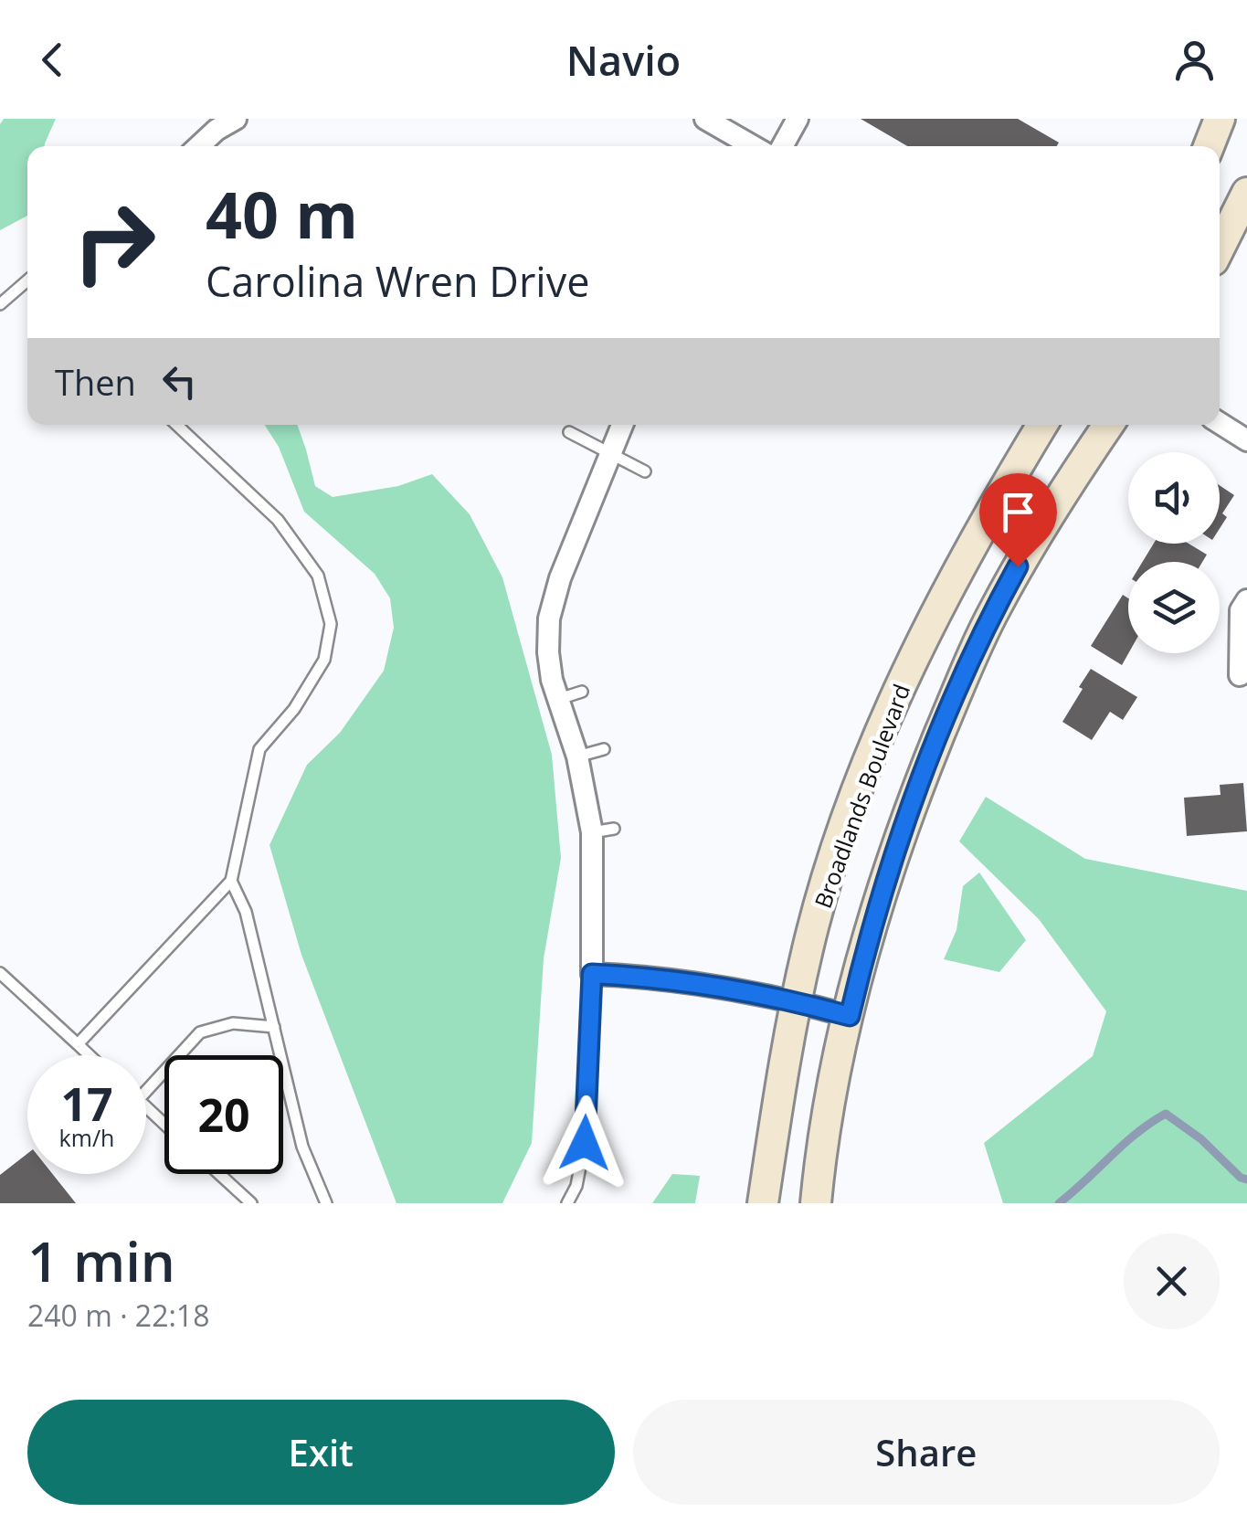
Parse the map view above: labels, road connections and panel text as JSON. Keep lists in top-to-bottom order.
{
  "streets": {
    "main road": ["Broadlands Boulevard"]
  },
  "page": {
    "header": "Navio",
    "turn": ["40 m", "Carolina Wren Drive"],
    "then": "Then",
    "speed": "17 km/h",
    "limit": "20",
    "heading": ["1 min", "240 m · 22:18"],
    "buttons": ["Exit", "Share"]
  }
}
